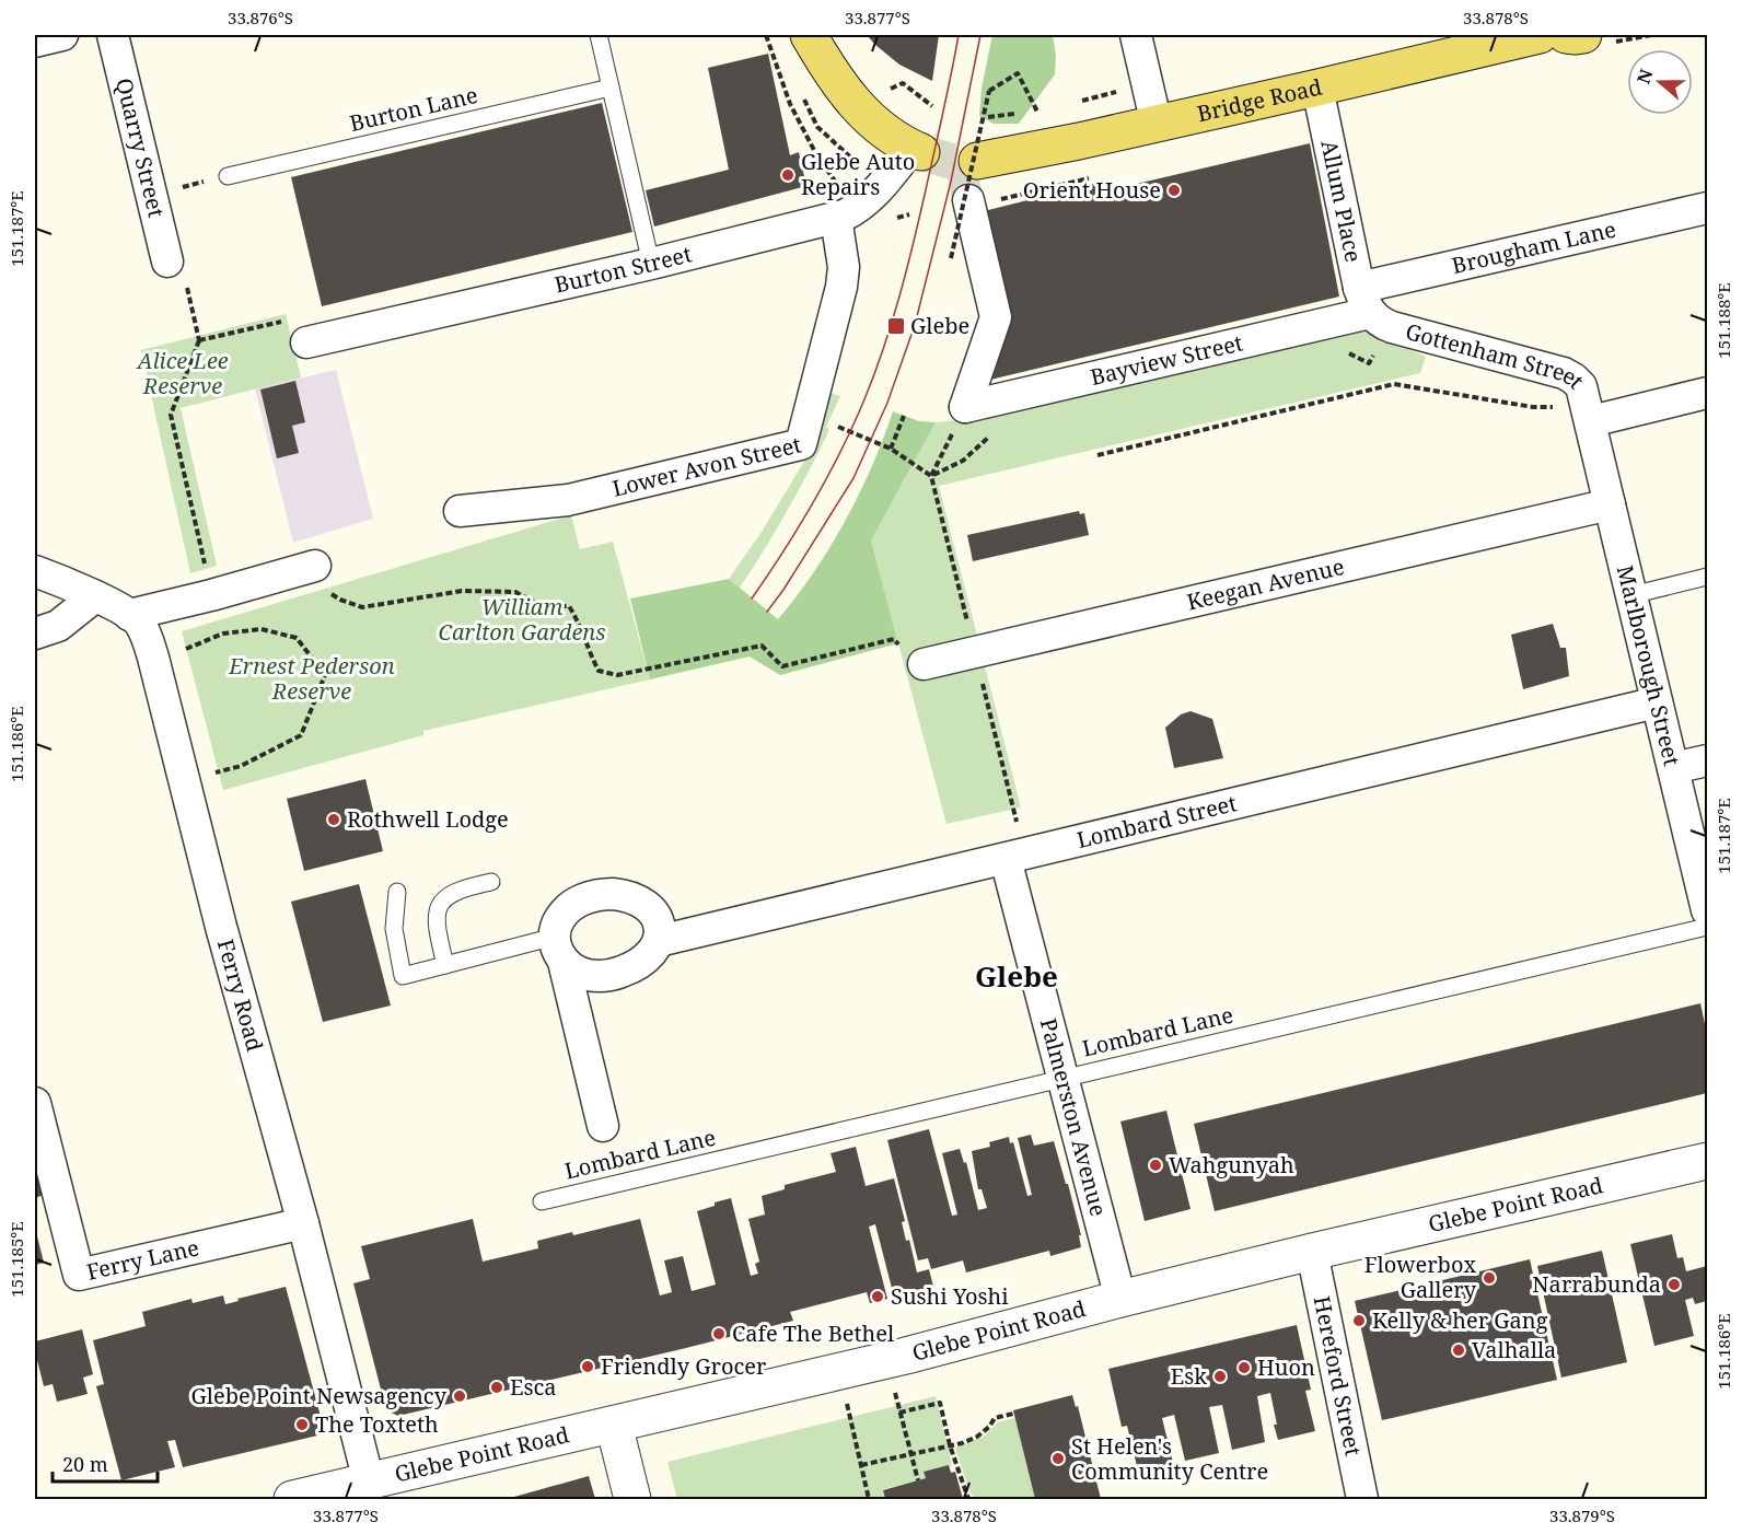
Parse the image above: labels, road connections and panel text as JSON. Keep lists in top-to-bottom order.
{
  "streets": {
    "main road": ["Bridge Road"],
    "street": [
      "Quarry Street",
      "Allum Place",
      "Brougham Lane",
      "Burton Street",
      "Bayview Street",
      "Gottenham Street",
      "Lower Avon Street",
      "Keegan Avenue",
      "Marlborough Street",
      "Lombard Street",
      "Ferry Road",
      "Palmerston Avenue",
      "Glebe Point Road",
      "Ferry Lane",
      "Hereford Street"
    ],
    "lane": ["Burton Lane", "Lombard Lane"]
  },
  "crossings": [
    ["Bridge Road", "Allum Place"],
    ["Allum Place", "Brougham Lane"],
    ["Allum Place", "Bayview Street"],
    ["Allum Place", "Gottenham Street"],
    ["Brougham Lane", "Bayview Street"],
    ["Brougham Lane", "Gottenham Street"],
    ["Burton Street", "Lower Avon Street"],
    ["Bayview Street", "Gottenham Street"],
    ["Gottenham Street", "Marlborough Street"],
    ["Keegan Avenue", "Marlborough Street"],
    ["Marlborough Street", "Lombard Street"],
    ["Lombard Street", "Palmerston Avenue"],
    ["Ferry Road", "Glebe Point Road"],
    ["Ferry Road", "Ferry Lane"],
    ["Lombard Lane", "Palmerston Avenue"],
    ["Palmerston Avenue", "Glebe Point Road"],
    ["Glebe Point Road", "Hereford Street"]
  ],
  "districts": ["Glebe"],
  "parks": ["Alice Lee Reserve", "William Carlton Gardens", "Ernest Pederson Reserve"],
  "places": {
    "other": [
      "Glebe Auto Repairs",
      "Orient House",
      "Rothwell Lodge",
      "Wahgunyah",
      "Flowerbox Gallery",
      "Narrabunda",
      "Sushi Yoshi",
      "Kelly & her Gang",
      "Cafe The Bethel",
      "Valhalla",
      "Friendly Grocer",
      "Huon",
      "Esk",
      "Esca",
      "Glebe Point Newsagency",
      "The Toxteth",
      "St Helen's Community Centre"
    ],
    "transit": ["Glebe"]
  },
  "scale_bar": "20 m",
  "north": "left",
  "coordinates": [
    "33.876°S",
    "33.877°S",
    "33.878°S",
    "151.187°E",
    "151.188°E",
    "151.186°E",
    "151.185°E",
    "33.879°S"
  ]
}
